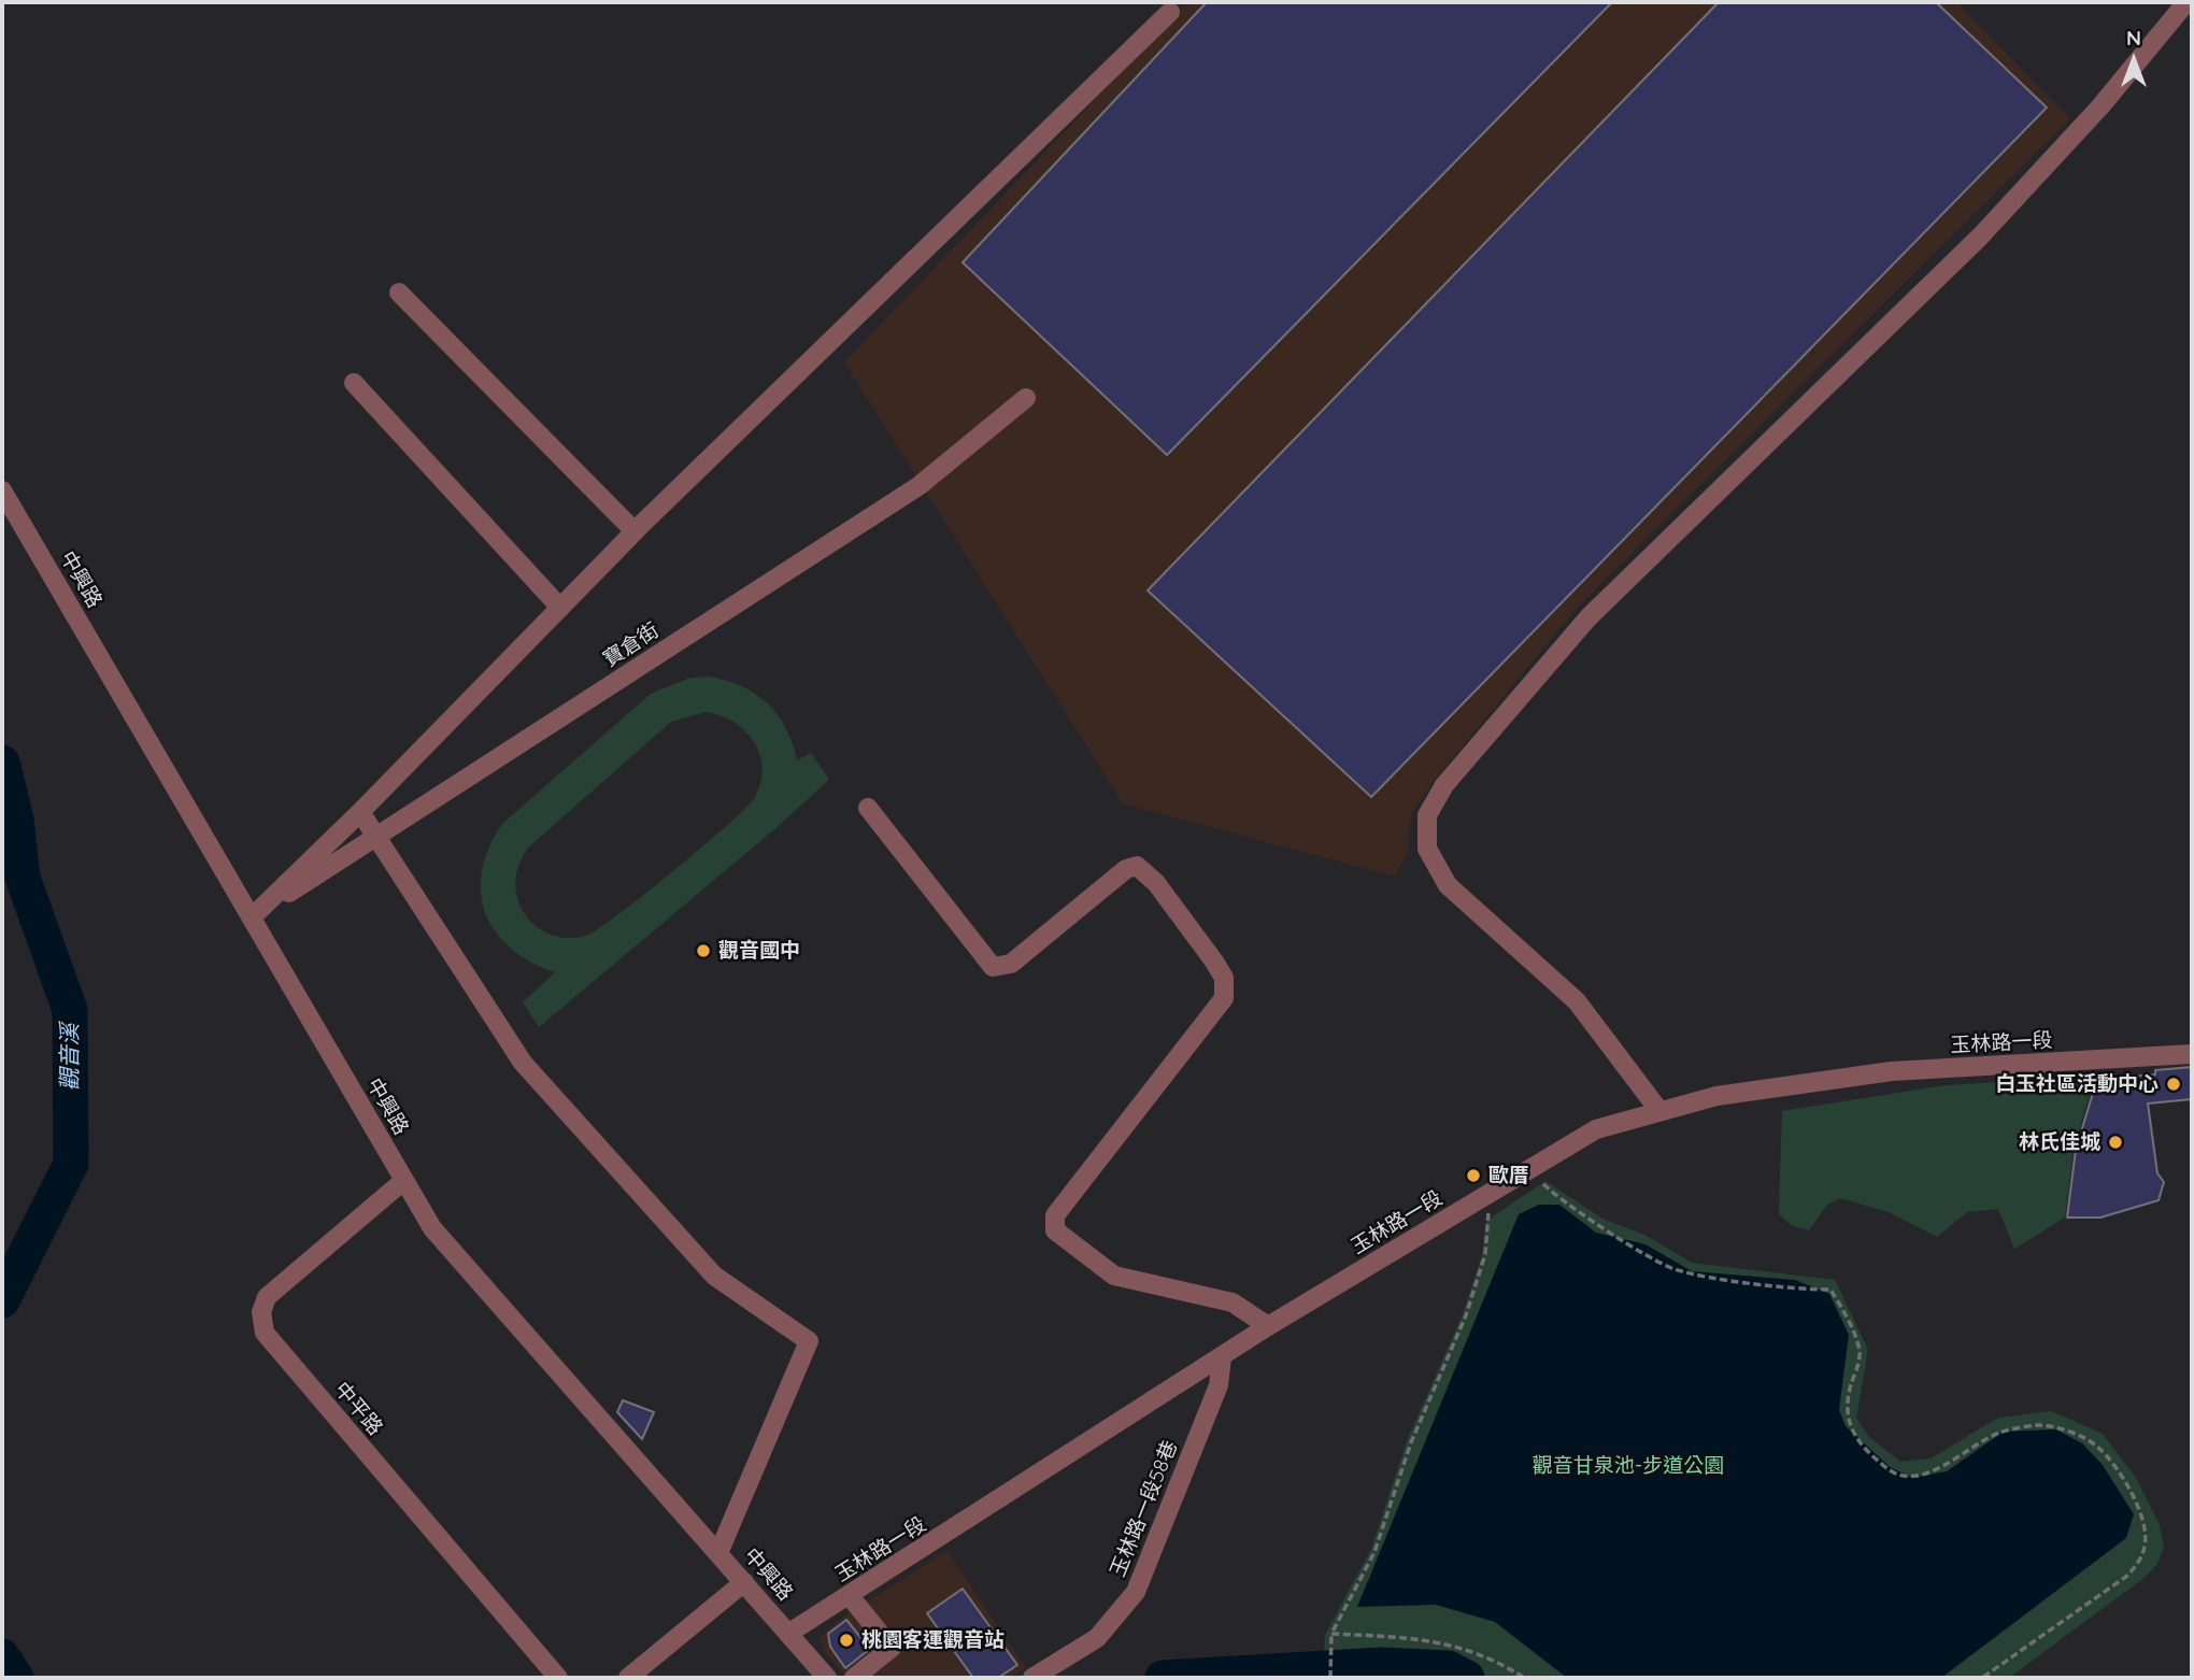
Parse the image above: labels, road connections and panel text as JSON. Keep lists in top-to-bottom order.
{
  "streets": {
    "street": [
      "中興路",
      "寶倉街",
      "玉林路一段",
      "中平路",
      "玉林路一段58巷"
    ]
  },
  "crossings": [
    ["中興路", "寶倉街"],
    ["中興路", "玉林路一段"],
    ["中興路", "中平路"],
    ["玉林路一段", "玉林路一段58巷"]
  ],
  "water": ["觀音溪"],
  "parks": ["觀音甘泉池-步道公園"],
  "places": [
    "觀音國中",
    "白玉社區活動中心",
    "林氏佳城",
    "歐厝",
    "桃園客運觀音站"
  ],
  "north": "top"
}
